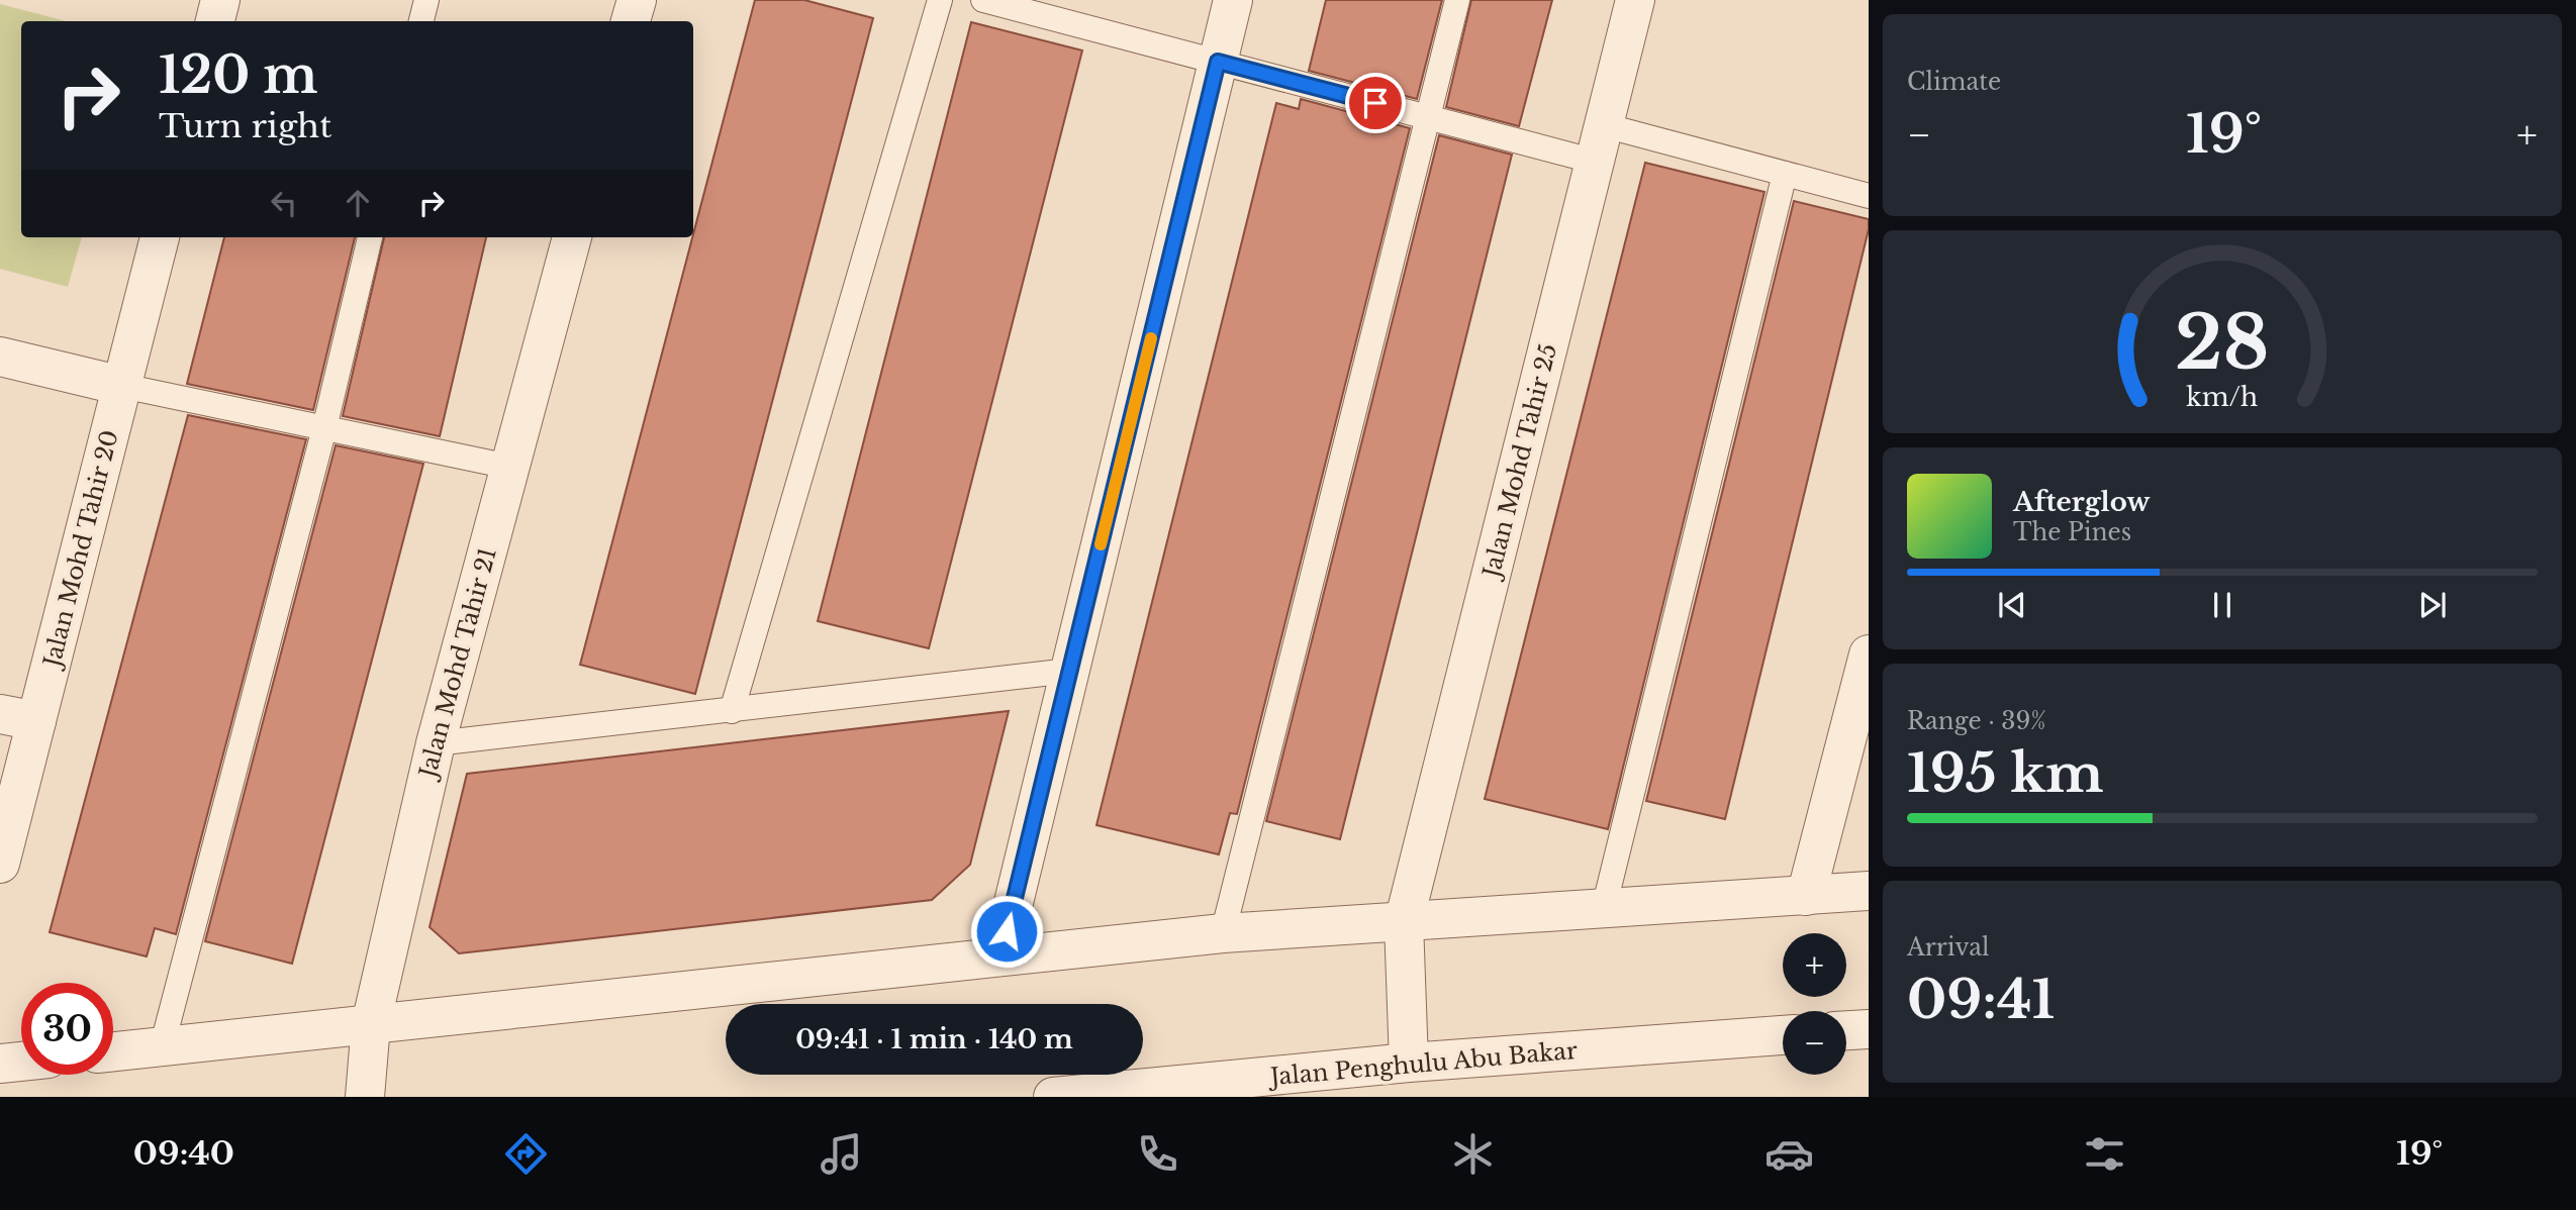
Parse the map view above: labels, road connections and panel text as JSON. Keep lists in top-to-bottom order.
{
  "streets": {
    "street": [
      "Jalan Mohd Tahir 25",
      "Jalan Mohd Tahir 20",
      "Jalan Mohd Tahir 21",
      "Jalan Penghulu Abu Bakar"
    ]
  },
  "crossings": [
    ["Jalan Mohd Tahir 25", "Jalan Penghulu Abu Bakar"]
  ],
  "page": {
    "tile": [
      "Climate",
      ["Range · 39%", "195 km"],
      ["Arrival", "09:41"]
    ],
    "turn": ["120 m", "Turn right"],
    "heat": ["−", "19°", "+"],
    "song": ["Afterglow", "The Pines"],
    "map_buttons": ["+", "−"],
    "limit": "30",
    "trip": "09:41 · 1 min · 140 m",
    "tabs": ["09:40", "19°"],
    "gauge": ["28", "km/h"]
  }
}
